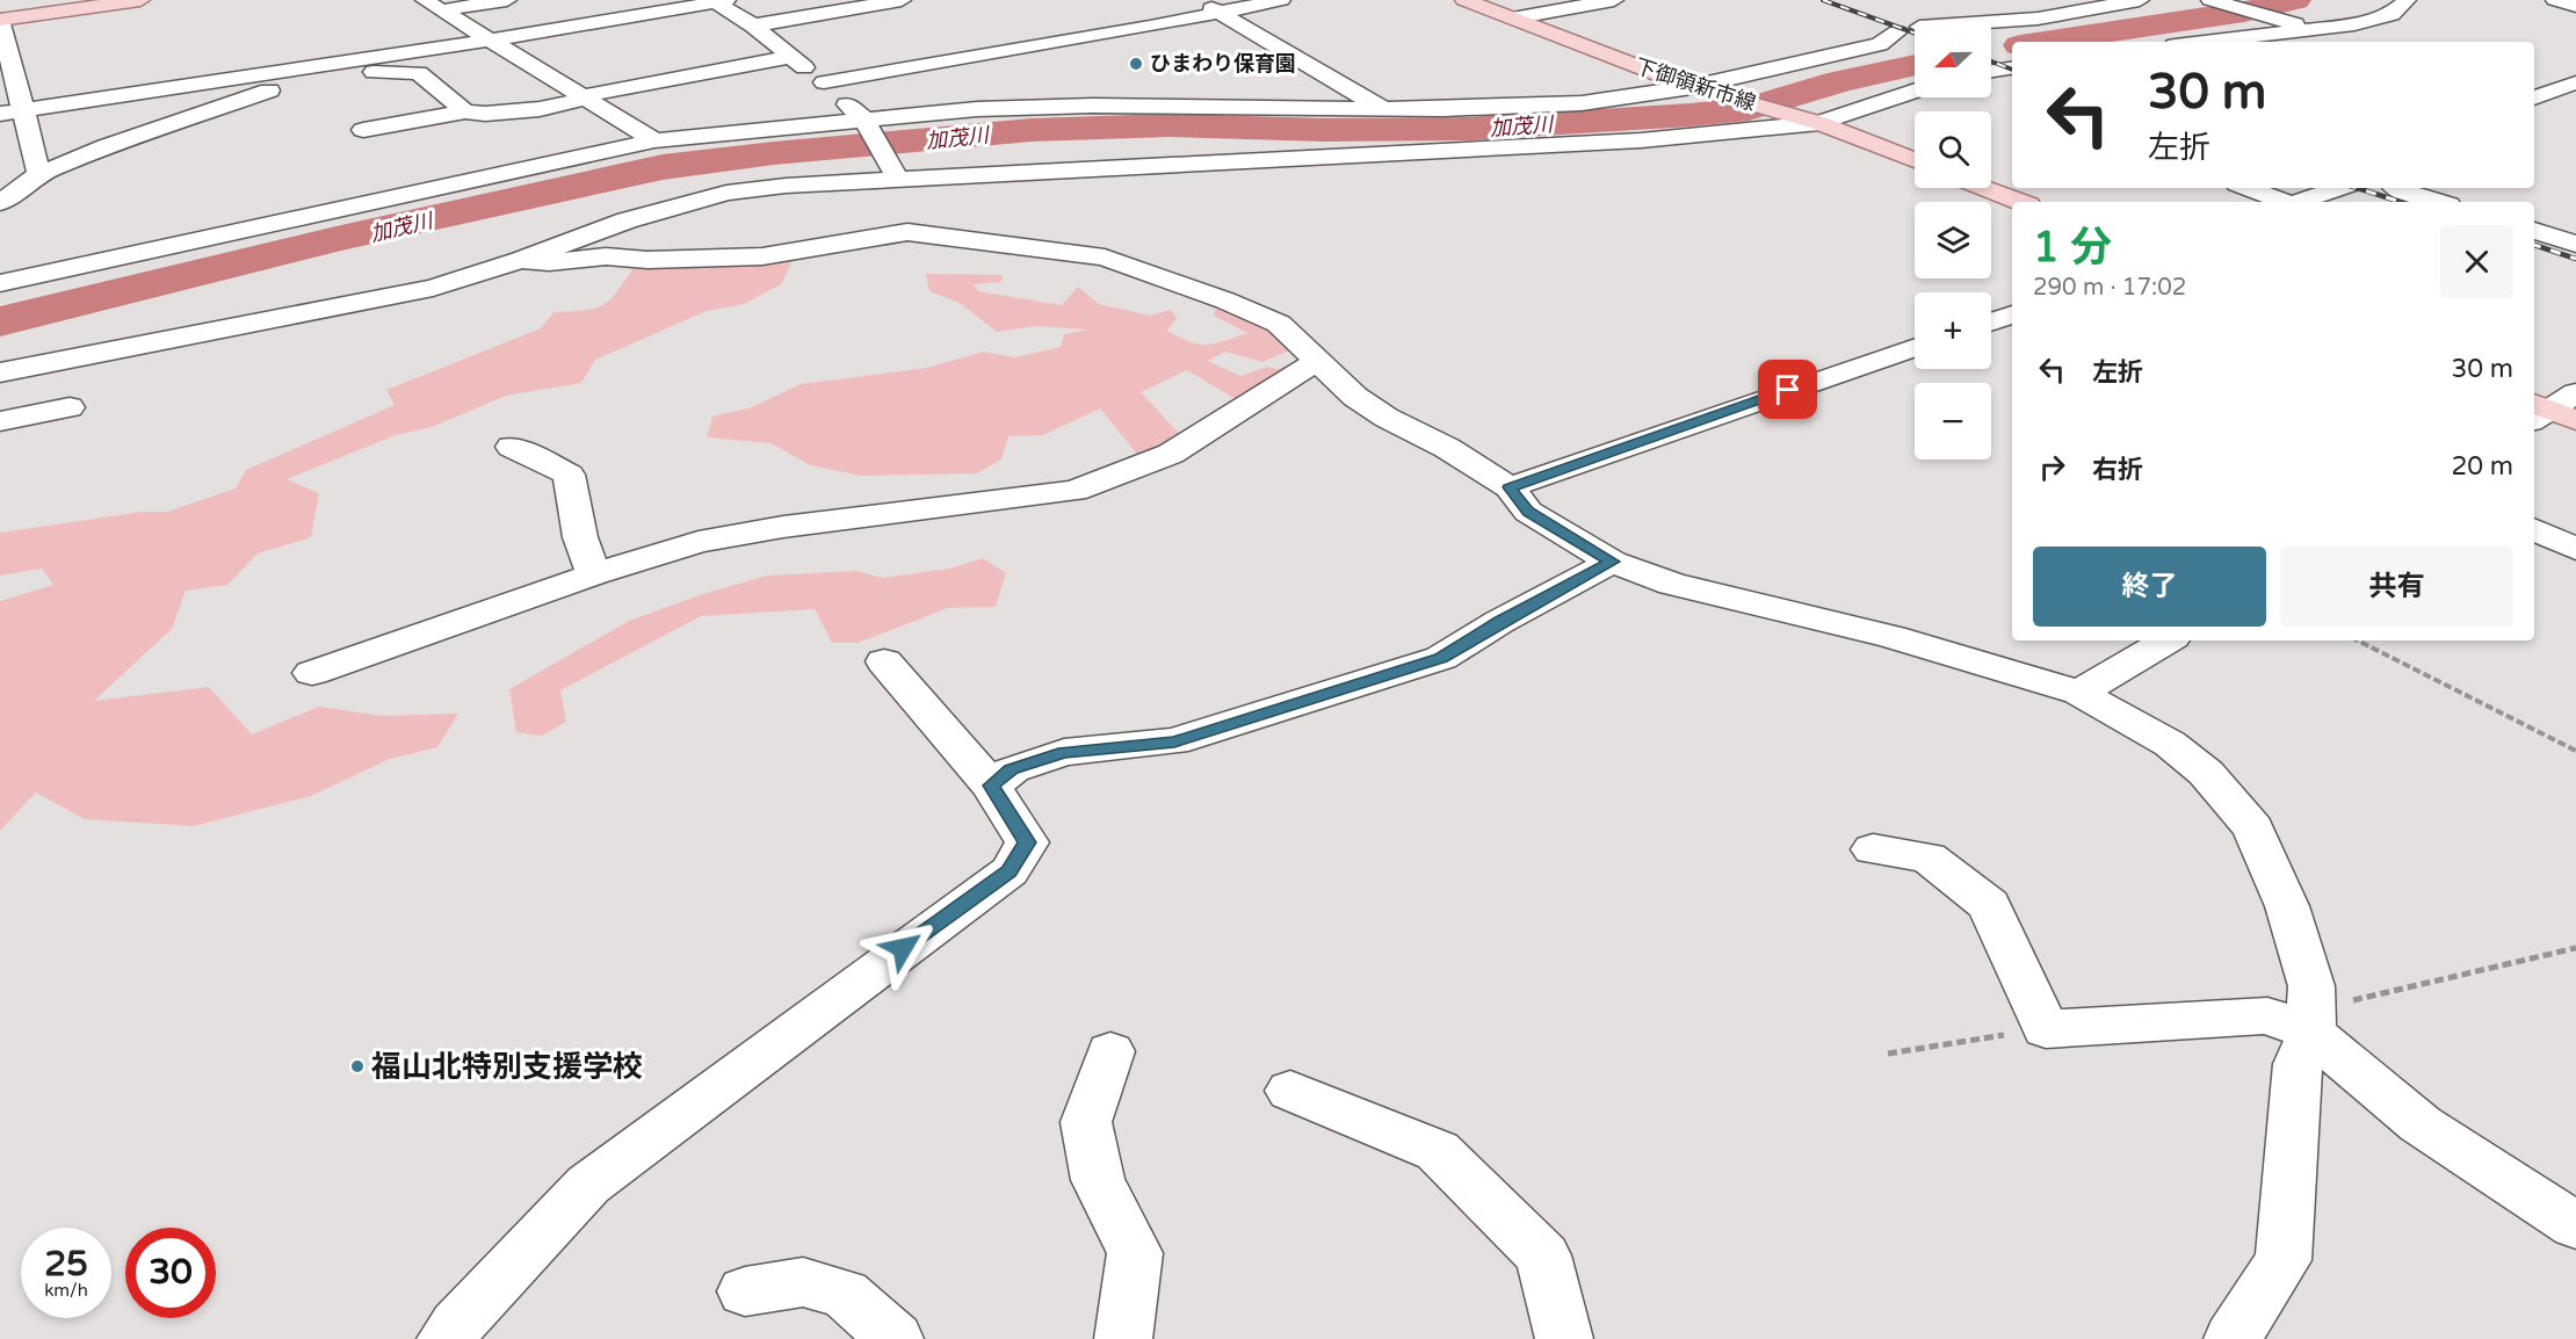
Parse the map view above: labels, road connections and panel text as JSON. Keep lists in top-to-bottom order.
{
  "streets": {
    "main road": ["下御領新市線"]
  },
  "water": ["加茂川"],
  "places": ["ひまわり保育園", "福山北特別支援学校"],
  "north": "left",
  "page": {
    "map_buttons": ["+", "−"],
    "turn": ["30 m", "左折"],
    "heading": ["1 分", "290 m · 17:02"],
    "list": [
      {
        "name": "左折",
        "value": "30 m"
      },
      {
        "name": "右折",
        "value": "20 m"
      }
    ],
    "buttons": ["終了", "共有"],
    "speed": "25 km/h",
    "limit": "30"
  }
}
